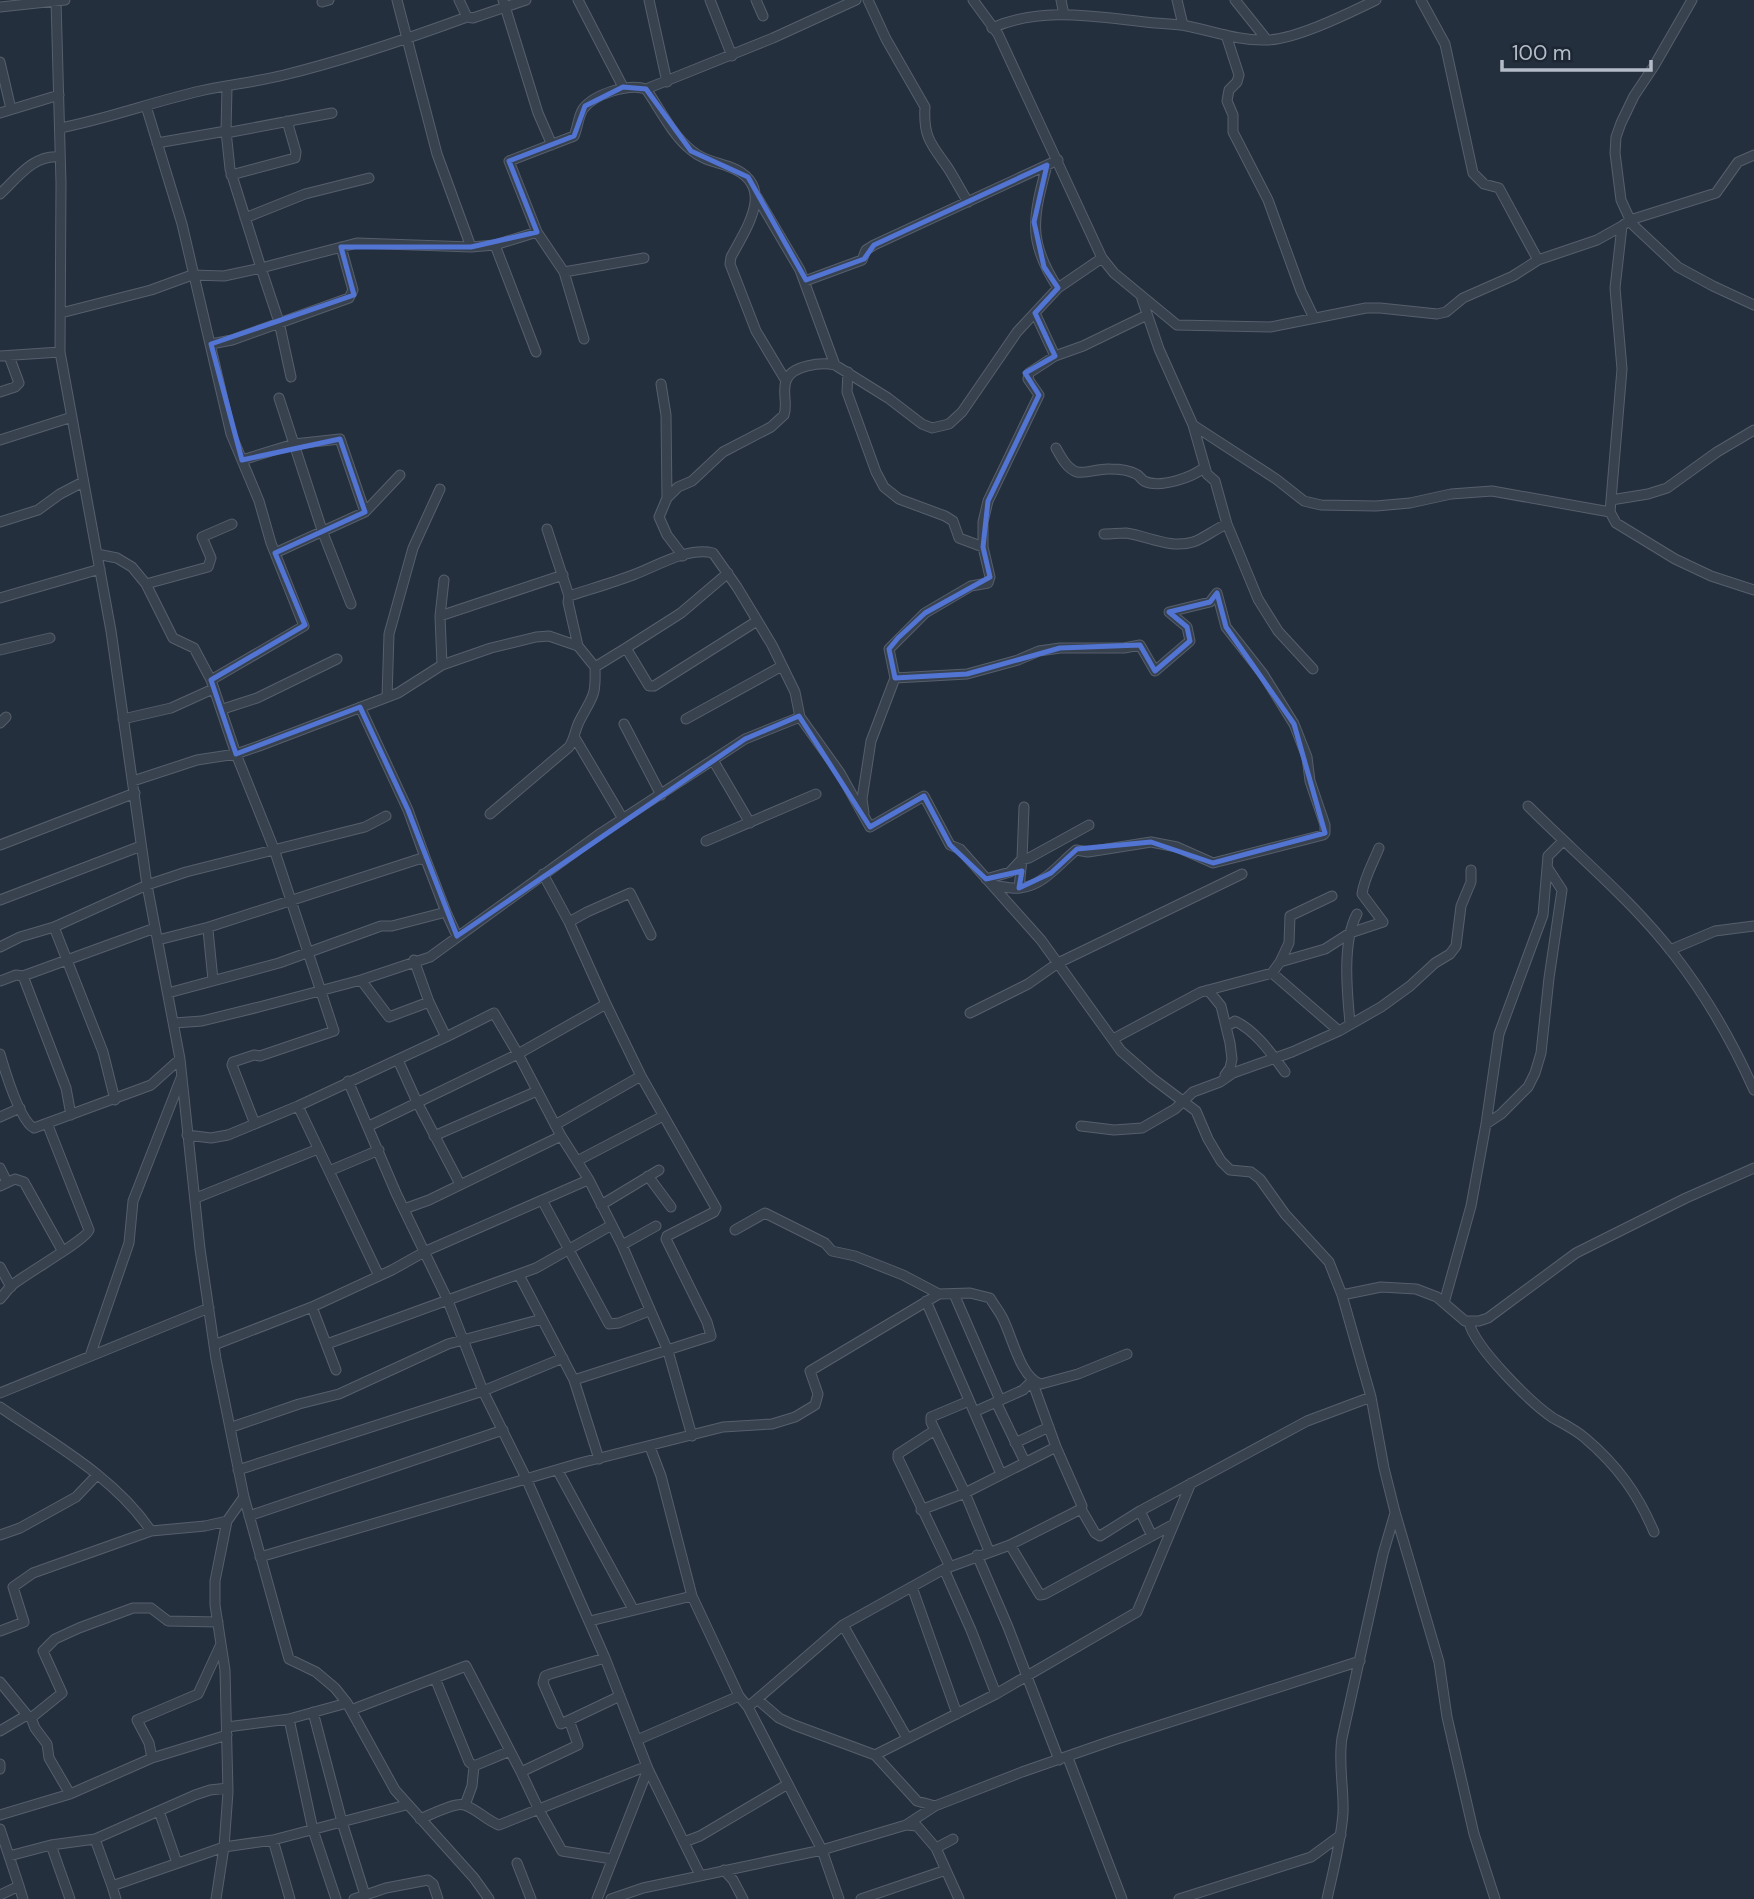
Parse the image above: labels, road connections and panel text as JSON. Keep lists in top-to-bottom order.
{
  "scale_bar": "100 m"
}
